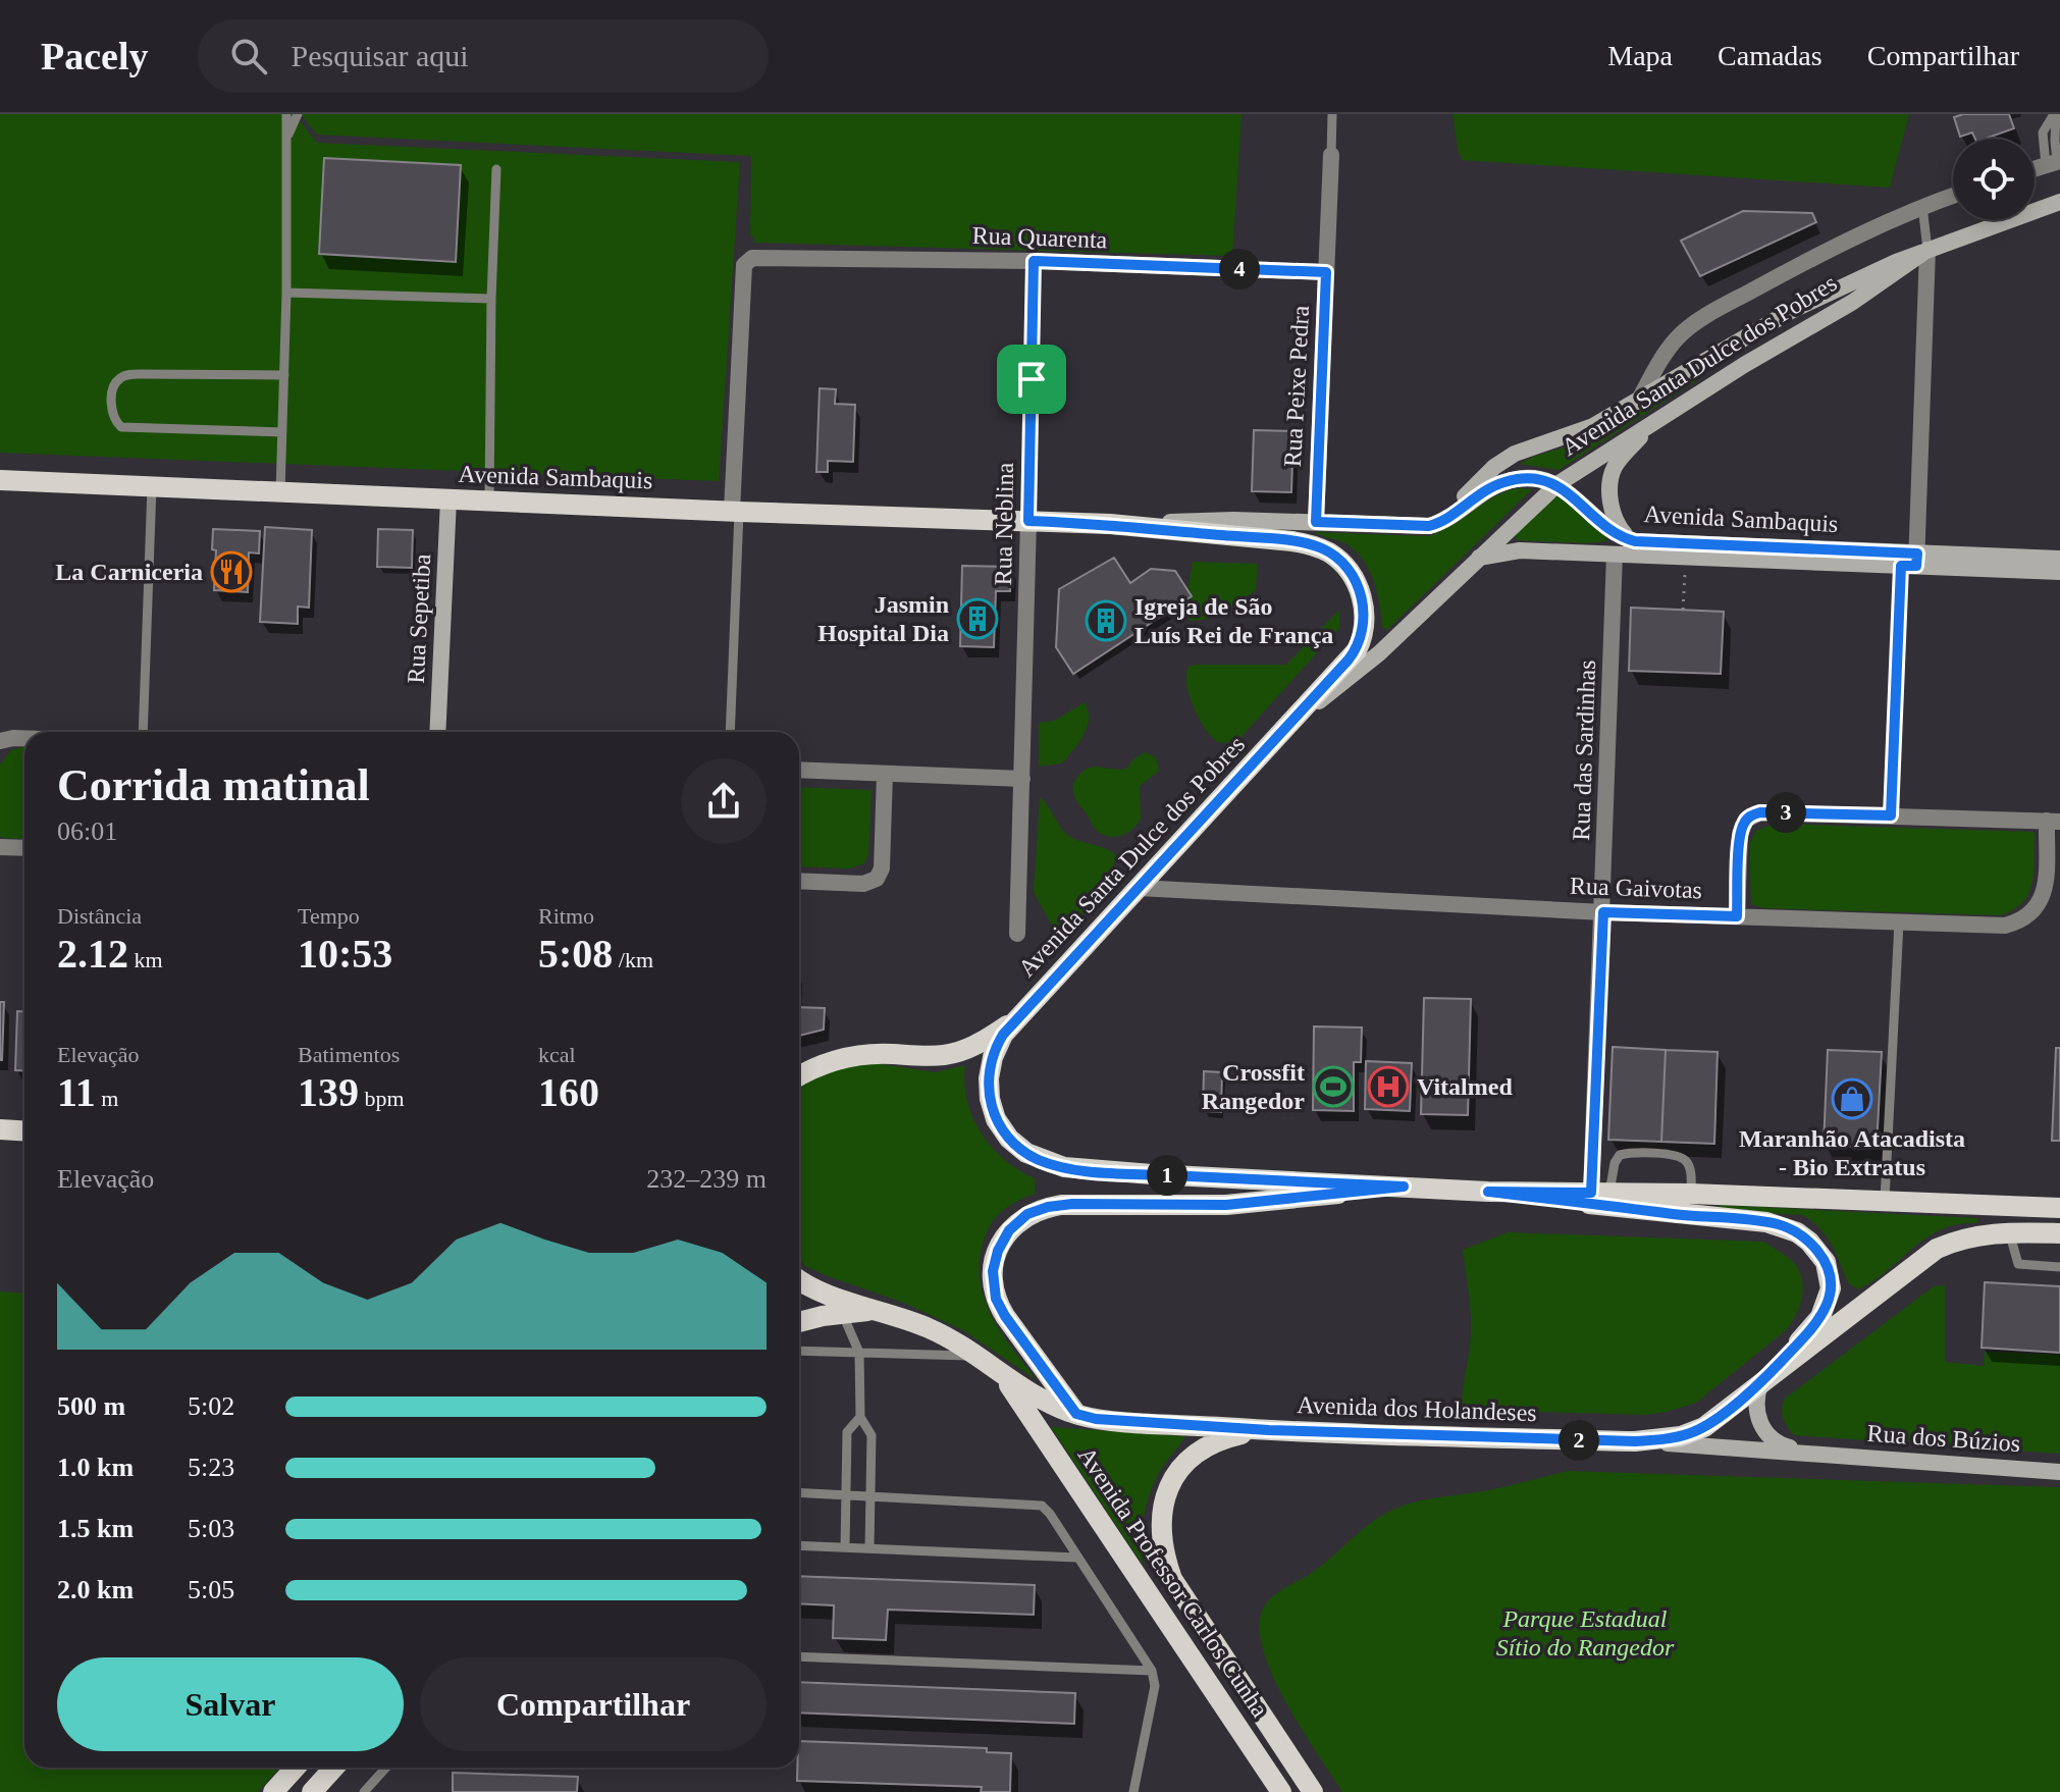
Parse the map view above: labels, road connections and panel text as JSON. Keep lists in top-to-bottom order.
{
  "streets": {
    "main road": [
      "Avenida Santa Dulce dos Pobres",
      "Avenida Sambaquis",
      "Rua Sepetiba",
      "Avenida dos Holandeses",
      "Rua dos Búzios",
      "Avenida Professor Carlos Cunha"
    ],
    "street": [
      "Rua Quarenta",
      "Rua Peixe Pedra",
      "Rua Neblina",
      "Rua das Sardinhas",
      "Rua Gaivotas"
    ]
  },
  "crossings": [
    ["Rua Quarenta", "Rua Peixe Pedra"],
    ["Rua Quarenta", "Avenida Sambaquis"],
    ["Rua Quarenta", "Rua Neblina"],
    ["Avenida Santa Dulce dos Pobres", "Avenida Sambaquis"],
    ["Avenida Santa Dulce dos Pobres", "Rua Gaivotas"],
    ["Rua Peixe Pedra", "Avenida Sambaquis"],
    ["Avenida Sambaquis", "Rua Neblina"],
    ["Avenida Sambaquis", "Rua Sepetiba"],
    ["Avenida Sambaquis", "Rua das Sardinhas"],
    ["Rua das Sardinhas", "Rua Gaivotas"],
    ["Avenida dos Holandeses", "Rua dos Búzios"],
    ["Avenida dos Holandeses", "Avenida Professor Carlos Cunha"]
  ],
  "parks": ["Parque Estadual Sítio do Rangedor"],
  "places": {
    "restaurant": ["La Carniceria"],
    "building": ["Jasmin Hospital Dia", "Igreja de São Luís Rei de França"],
    "sports": ["Crossfit Rangedor"],
    "hospital": ["Vitalmed"],
    "shop": ["Maranhão Atacadista - Bio Extratus"]
  },
  "page": {
    "header": "Pacely",
    "search": "Pesquisar aqui",
    "nav": ["Mapa", "Camadas", "Compartilhar"],
    "pins": [
      "4",
      "3",
      "1",
      "2"
    ],
    "heading": ["Corrida matinal", "06:01"],
    "stats": [
      ["Distância", "2.12 km"],
      ["Tempo", "10:53"],
      ["Ritmo", "5:08 /km"],
      ["Elevação", "11 m"],
      ["Batimentos", "139 bpm"],
      ["kcal", "160"]
    ],
    "chart": ["Elevação", "232–239 m"],
    "list": [
      {
        "name": "500 m",
        "note": "5:02"
      },
      {
        "name": "1.0 km",
        "note": "5:23"
      },
      {
        "name": "1.5 km",
        "note": "5:03"
      },
      {
        "name": "2.0 km",
        "note": "5:05"
      }
    ],
    "buttons": ["Salvar", "Compartilhar"]
  }
}
